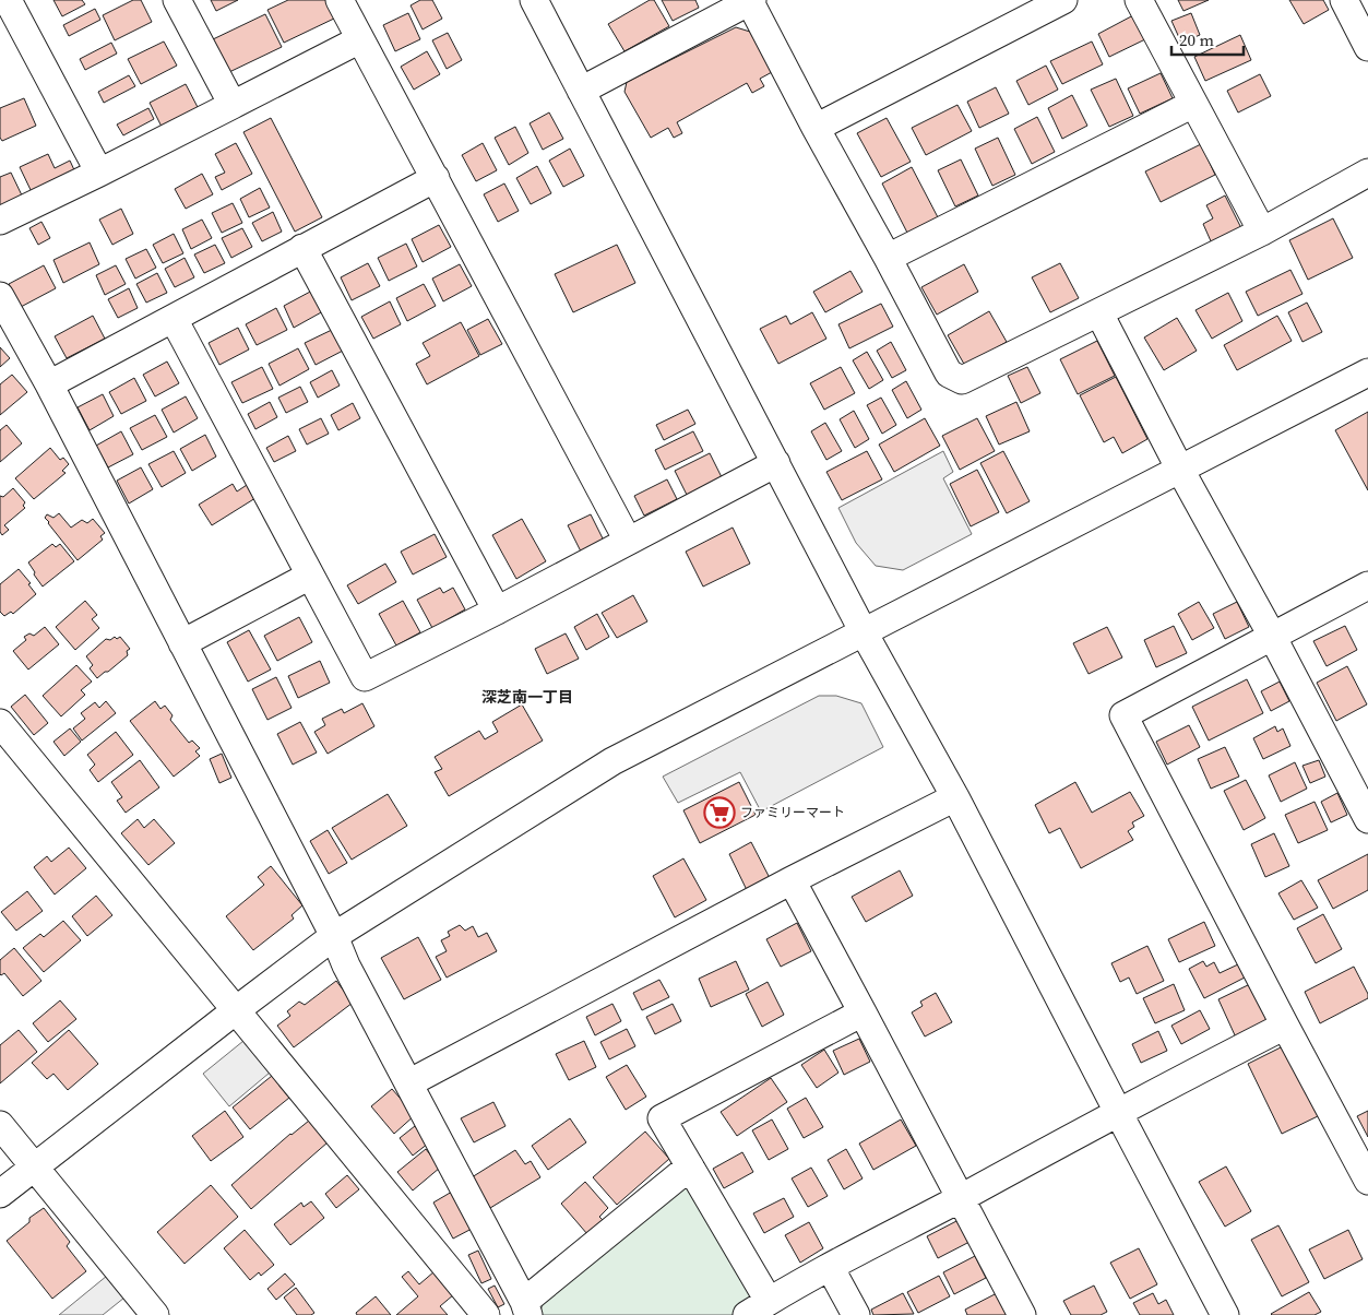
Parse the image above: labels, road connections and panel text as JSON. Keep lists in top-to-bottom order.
{
  "districts": ["深芝南一丁目"],
  "places": {
    "supermarket": ["ファミリーマート"]
  },
  "scale_bar": "20 m"
}
